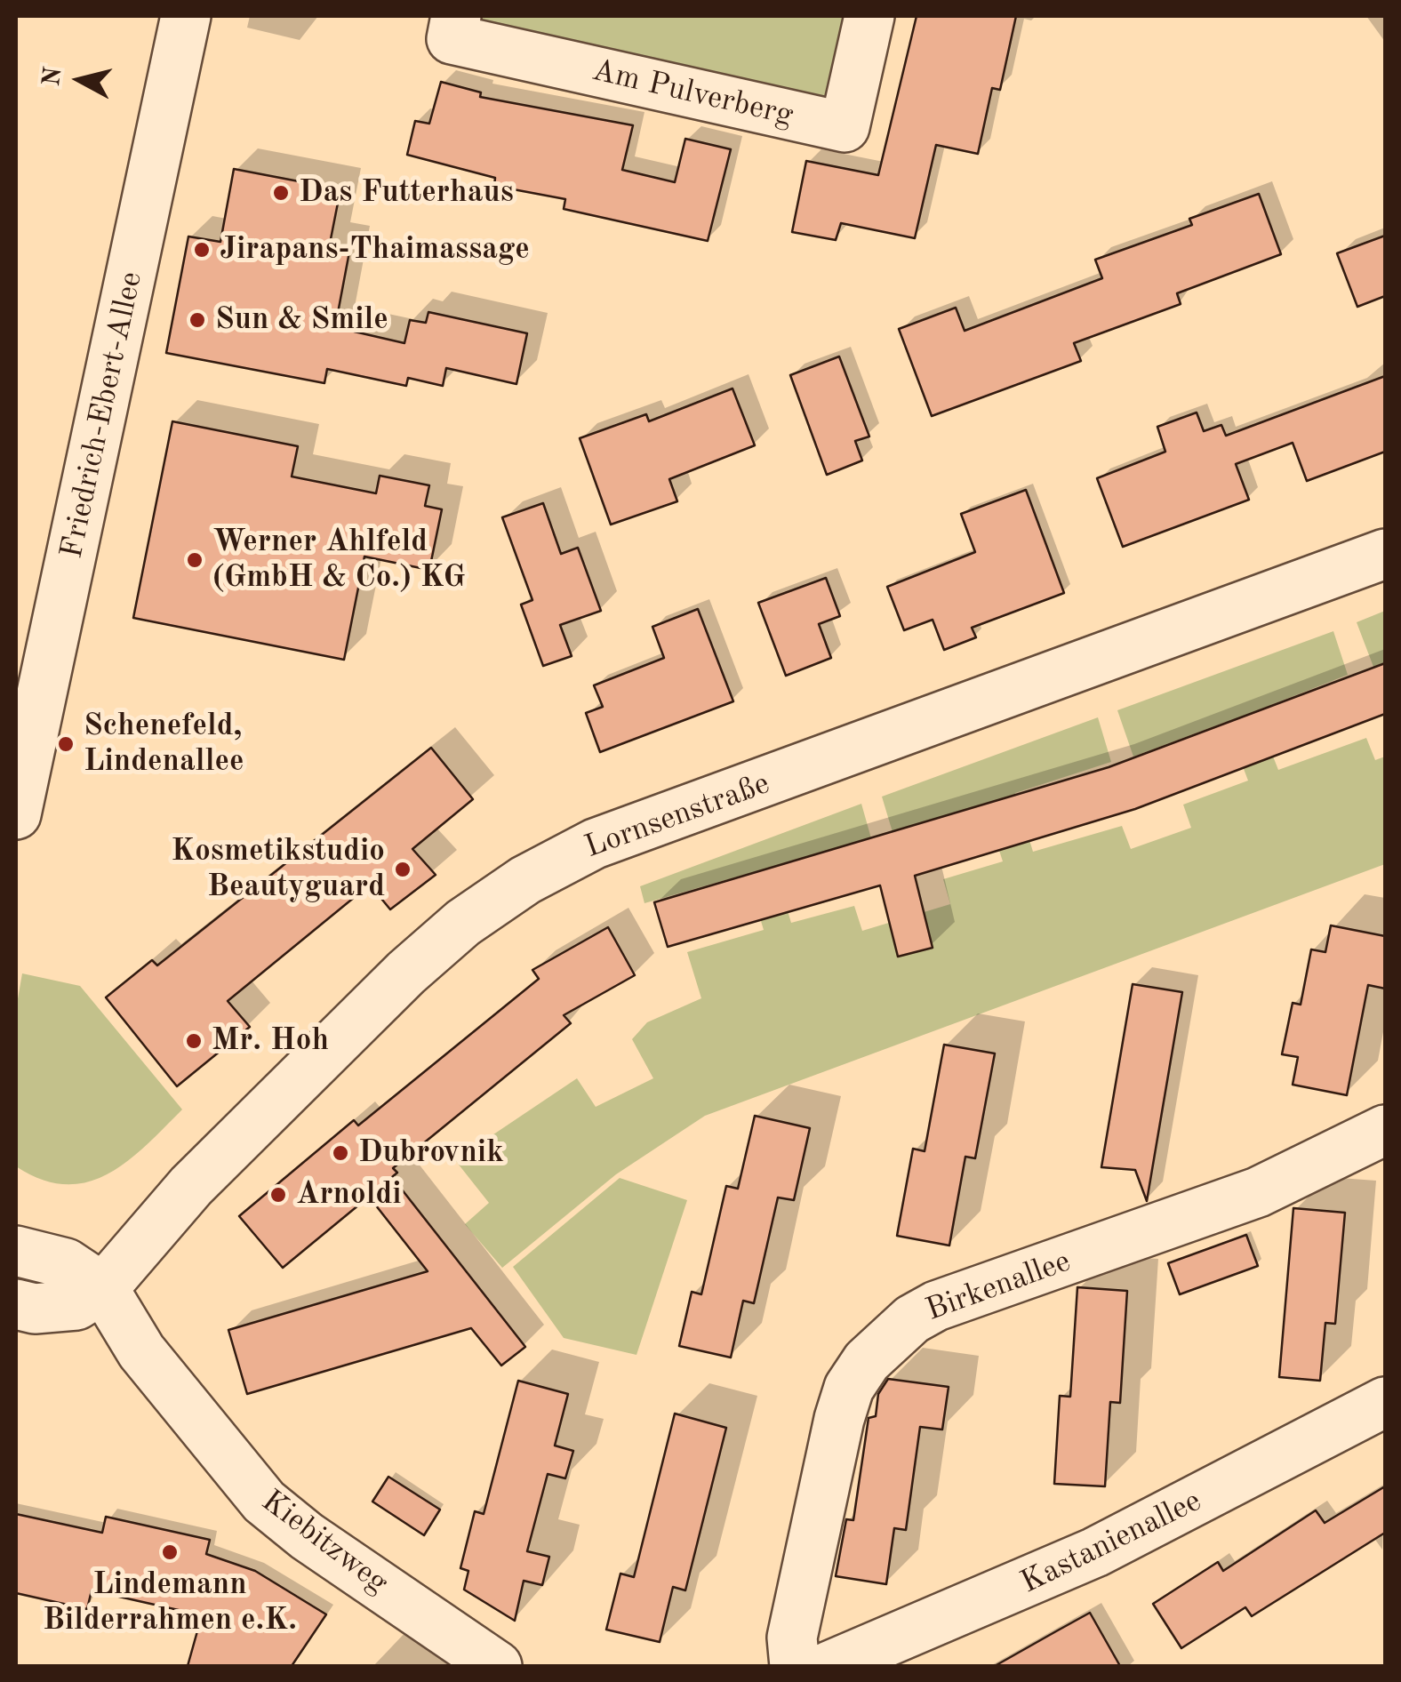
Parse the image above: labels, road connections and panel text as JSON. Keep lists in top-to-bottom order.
{
  "streets": {
    "street": [
      "Am Pulverberg",
      "Friedrich-Ebert-Allee",
      "Lornsenstraße",
      "Birkenallee",
      "Kiebitzweg",
      "Kastanienallee"
    ]
  },
  "crossings": [
    ["Lornsenstraße", "Kiebitzweg"]
  ],
  "places": [
    "Das Futterhaus",
    "Jirapans-Thaimassage",
    "Sun & Smile",
    "Werner Ahlfeld (GmbH & Co.) KG",
    "Schenefeld, Lindenallee",
    "Kosmetikstudio Beautyguard",
    "Mr. Hoh",
    "Dubrovnik",
    "Arnoldi",
    "Lindemann Bilderrahmen e.K."
  ],
  "north": "left"
}
